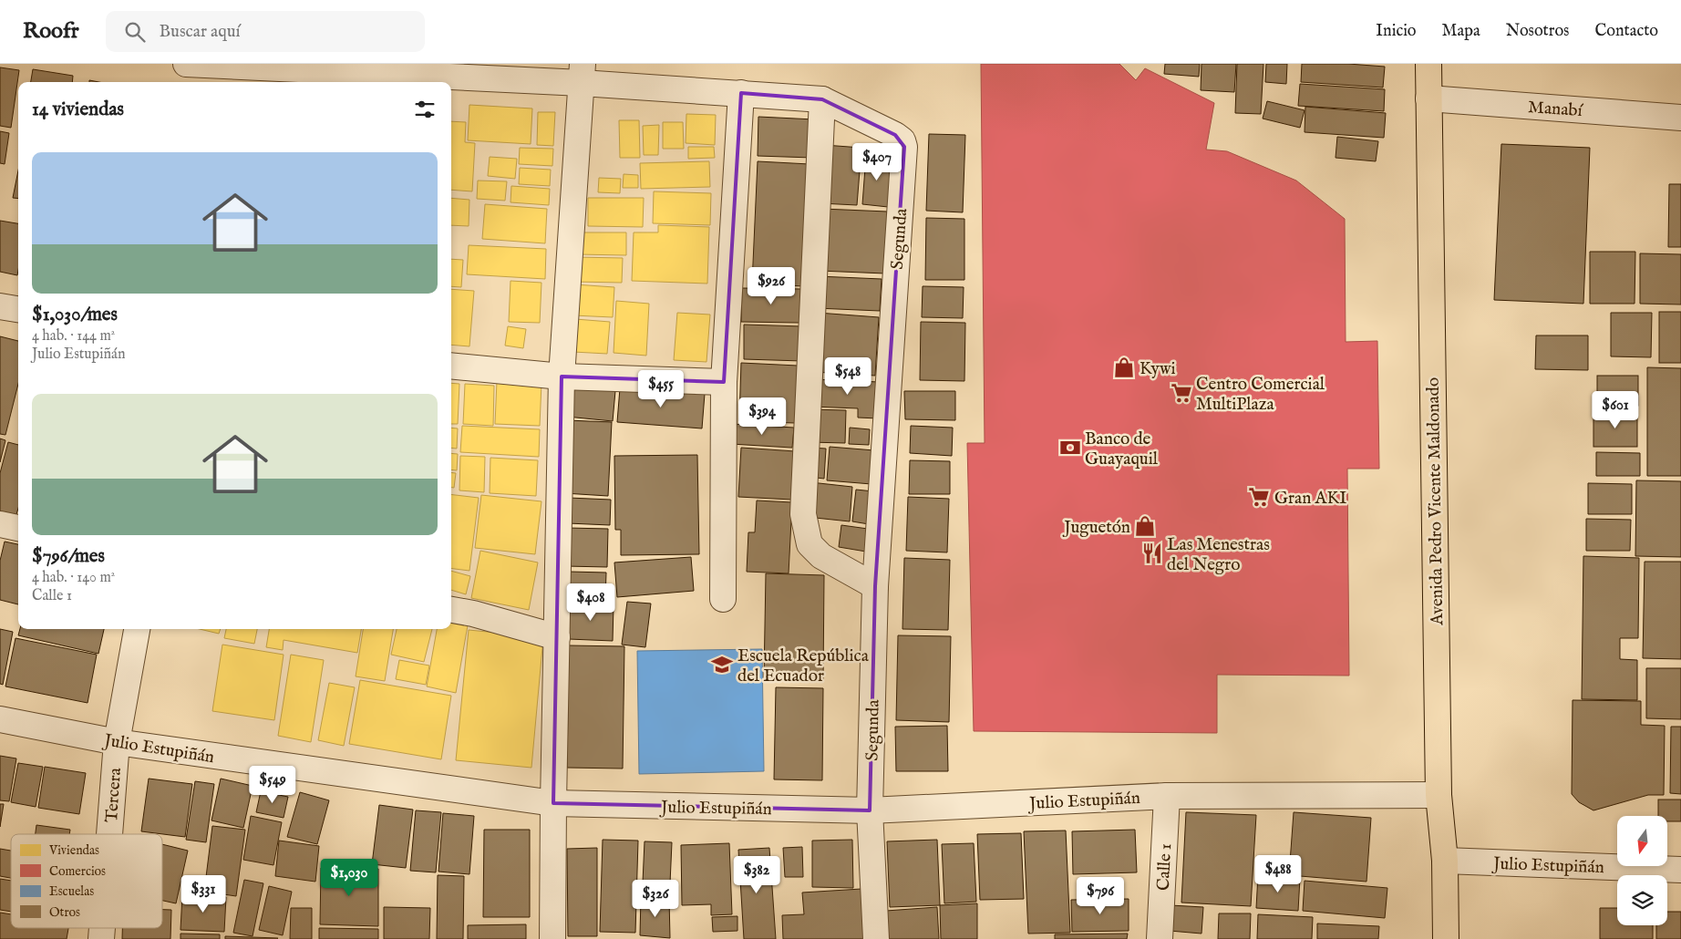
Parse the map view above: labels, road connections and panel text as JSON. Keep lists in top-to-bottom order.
{
  "streets": {
    "main road": ["Avenida Pedro Vicente Maldonado"],
    "street": [
      "Manabí",
      "Segunda",
      "Julio Estupiñán",
      "Tercera",
      "Calle 1"
    ]
  },
  "crossings": [
    ["Manabí", "Avenida Pedro Vicente Maldonado"],
    ["Segunda", "Julio Estupiñán"],
    ["Avenida Pedro Vicente Maldonado", "Julio Estupiñán"],
    ["Julio Estupiñán", "Tercera"],
    ["Julio Estupiñán", "Calle 1"]
  ],
  "places": {
    "shop": ["Kywi", "Juguetón"],
    "supermarket": ["Centro Comercial MultiPlaza", "Gran AKI"],
    "bank": ["Banco de Guayaquil"],
    "restaurant": ["Las Menestras del Negro"],
    "school or university": ["Escuela República del Ecuador"]
  },
  "legend": [
    "Viviendas",
    "Comercios",
    "Escuelas",
    "Otros"
  ],
  "north": "bottom",
  "page": {
    "header": "Roofr",
    "search": "Buscar aquí",
    "nav": [
      "Inicio",
      "Mapa",
      "Nosotros",
      "Contacto"
    ],
    "heading": "14 viviendas",
    "list": [
      {
        "name": "$1,030/mes",
        "note": "4 hab. · 144 m² · Julio Estupiñán"
      },
      {
        "name": "$796/mes",
        "note": "4 hab. · 140 m² · Calle 1"
      }
    ],
    "price": [
      "$407",
      "$926",
      "$548",
      "$455",
      "$601",
      "$394",
      "$408",
      "$549",
      "$488",
      "$382",
      "$1,030",
      "$331",
      "$796",
      "$326"
    ]
  }
}
